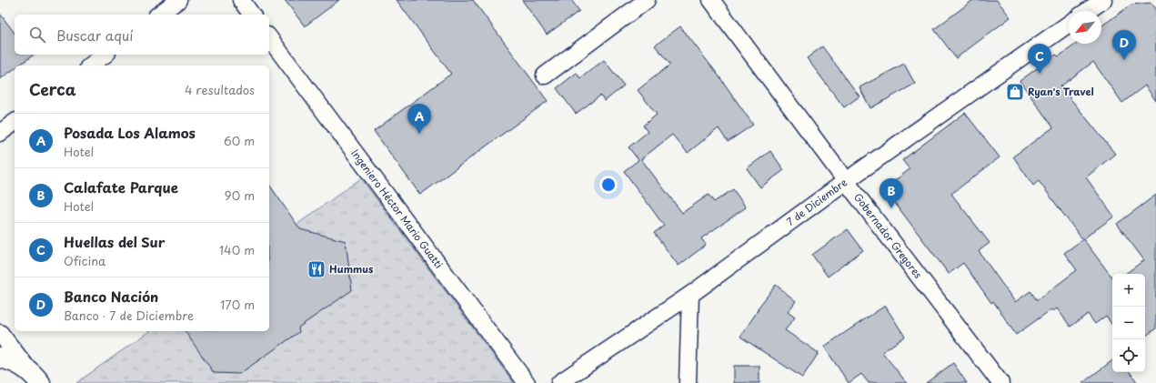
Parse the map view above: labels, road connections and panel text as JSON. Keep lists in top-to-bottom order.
{
  "streets": {
    "street": ["7 de Diciembre", "Ingeniero Héctor Mario Guatti", "Gobernador Gregores"]
  },
  "crossings": [
    ["7 de Diciembre", "Gobernador Gregores"]
  ],
  "places": {
    "shop": ["Ryan's Travel"],
    "restaurant": ["Hummus"]
  },
  "north": "bottom left",
  "page": {
    "search": "Buscar aquí",
    "pins": [
      "D",
      "C",
      "A",
      "B"
    ],
    "heading": ["Cerca", "4 resultados"],
    "list": [
      {
        "mark": "A",
        "name": "Posada Los Alamos",
        "note": "Hotel",
        "value": "60 m"
      },
      {
        "mark": "B",
        "name": "Calafate Parque",
        "note": "Hotel",
        "value": "90 m"
      },
      {
        "mark": "C",
        "name": "Huellas del Sur",
        "note": "Oficina",
        "value": "140 m"
      },
      {
        "mark": "D",
        "name": "Banco Nación",
        "note": "Banco · 7 de Diciembre",
        "value": "170 m"
      }
    ],
    "map_buttons": ["+", "−"]
  }
}
